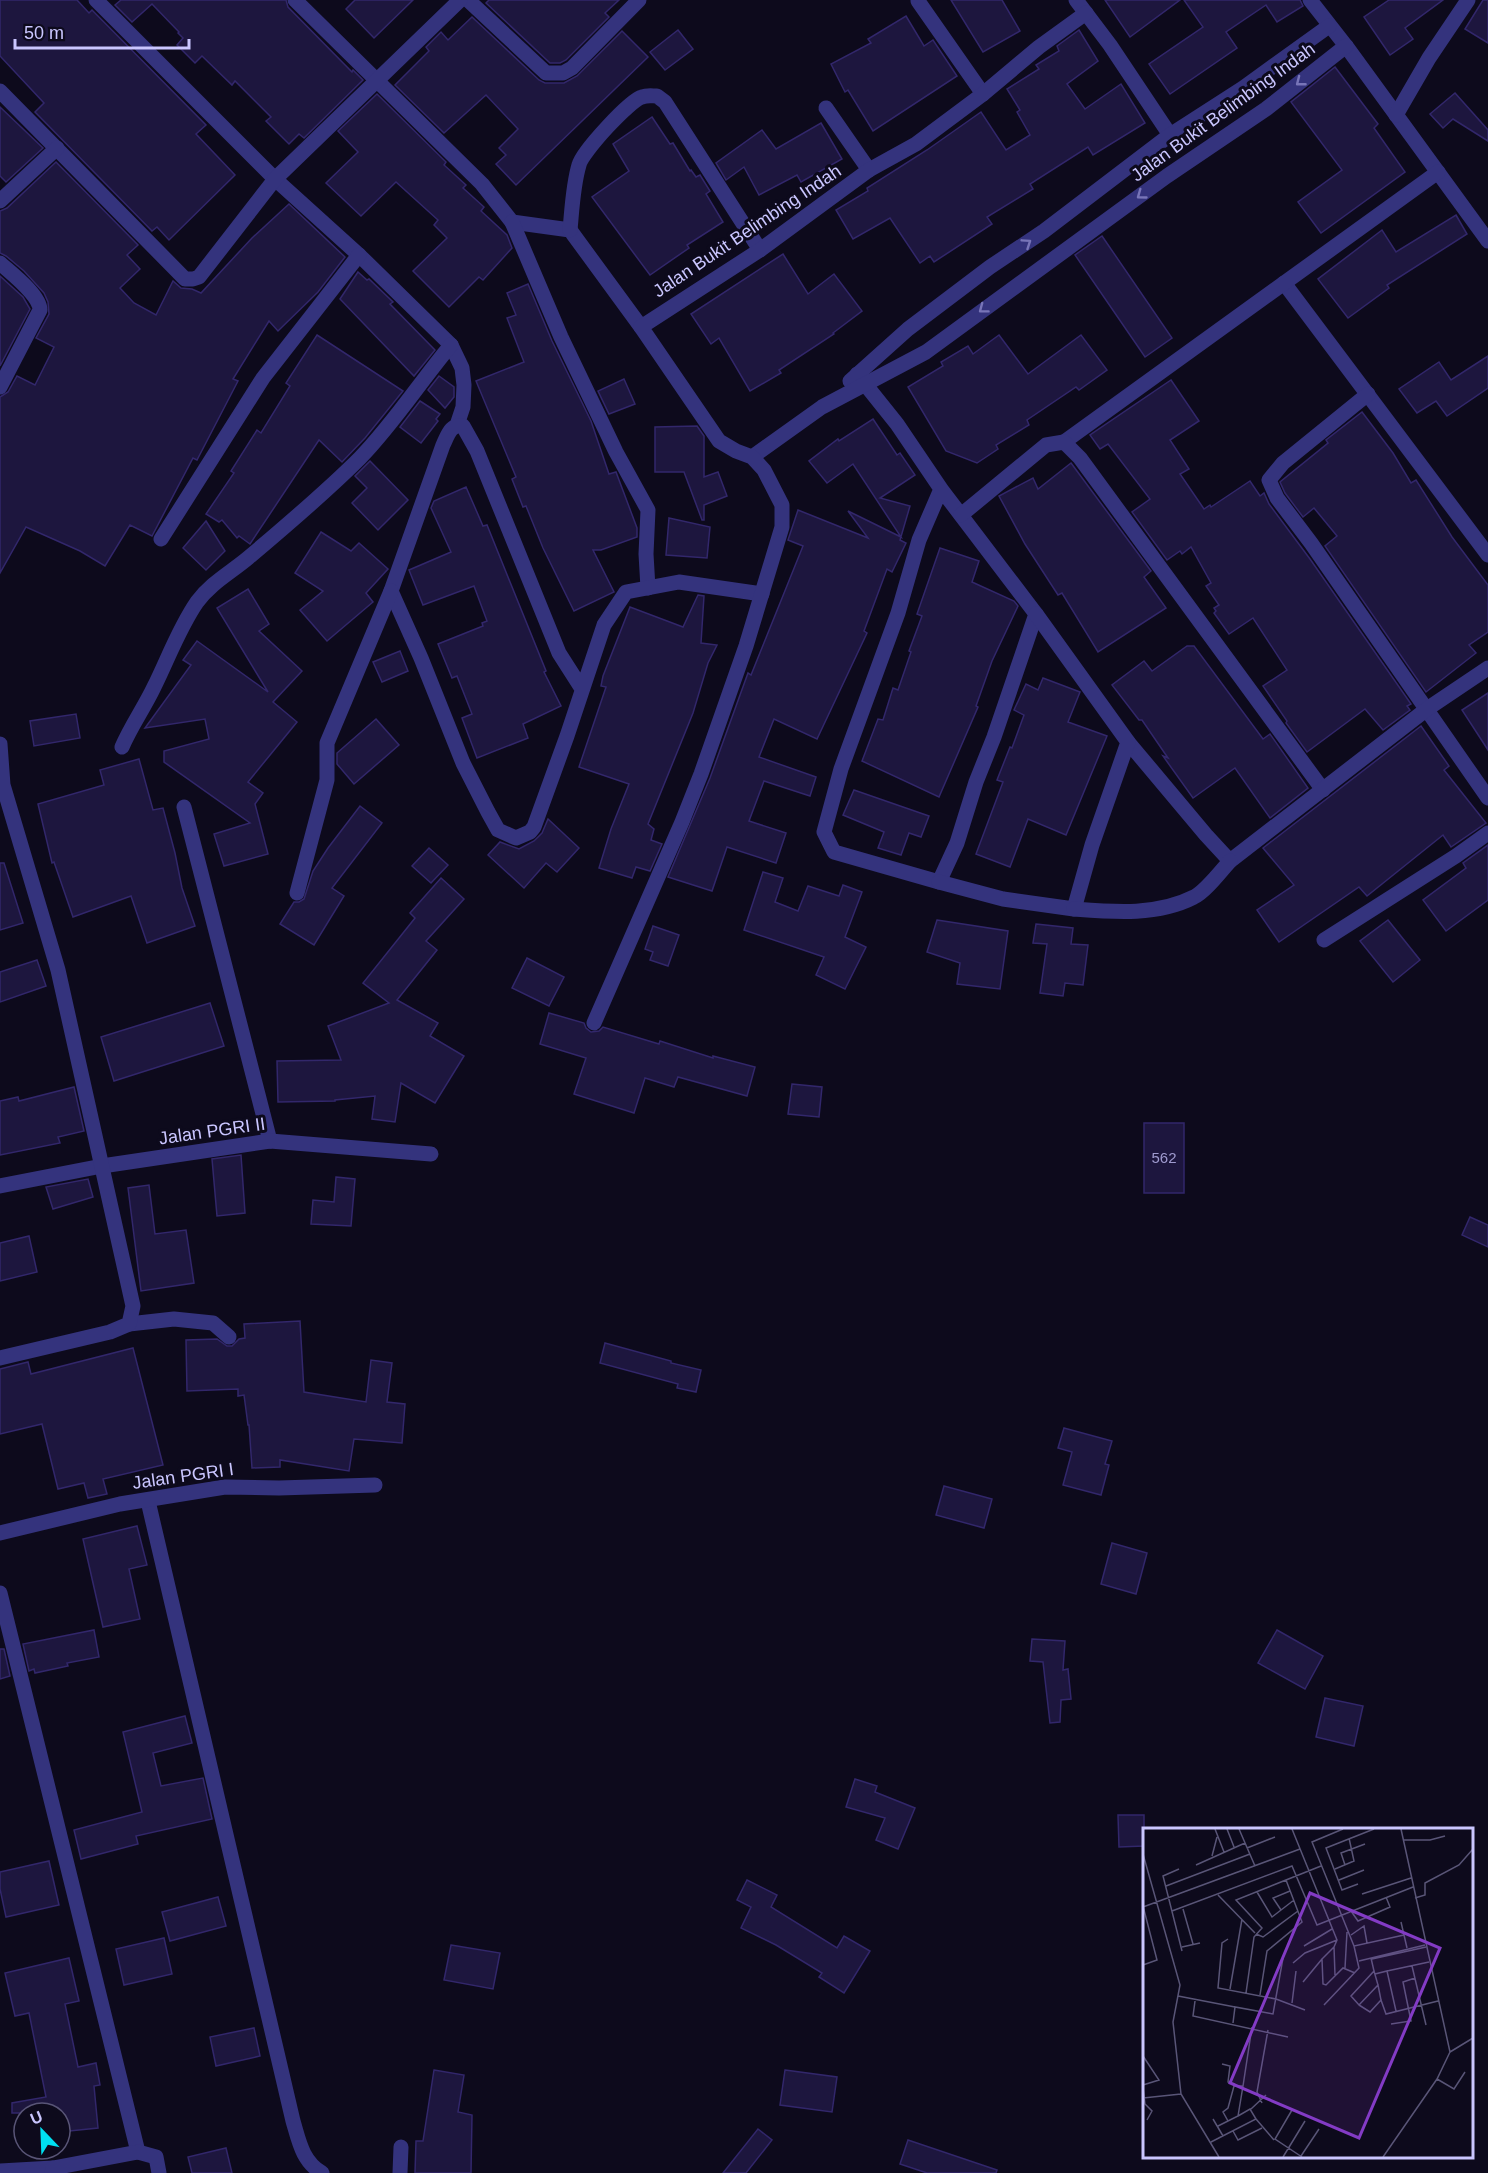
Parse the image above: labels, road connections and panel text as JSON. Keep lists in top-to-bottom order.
{
  "streets": {
    "street": ["Jalan Bukit Belimbing Indah", "Jalan PGRI II", "Jalan PGRI I"]
  },
  "house_numbers": ["562"],
  "scale_bar": "50 m",
  "north": "top left"
}
